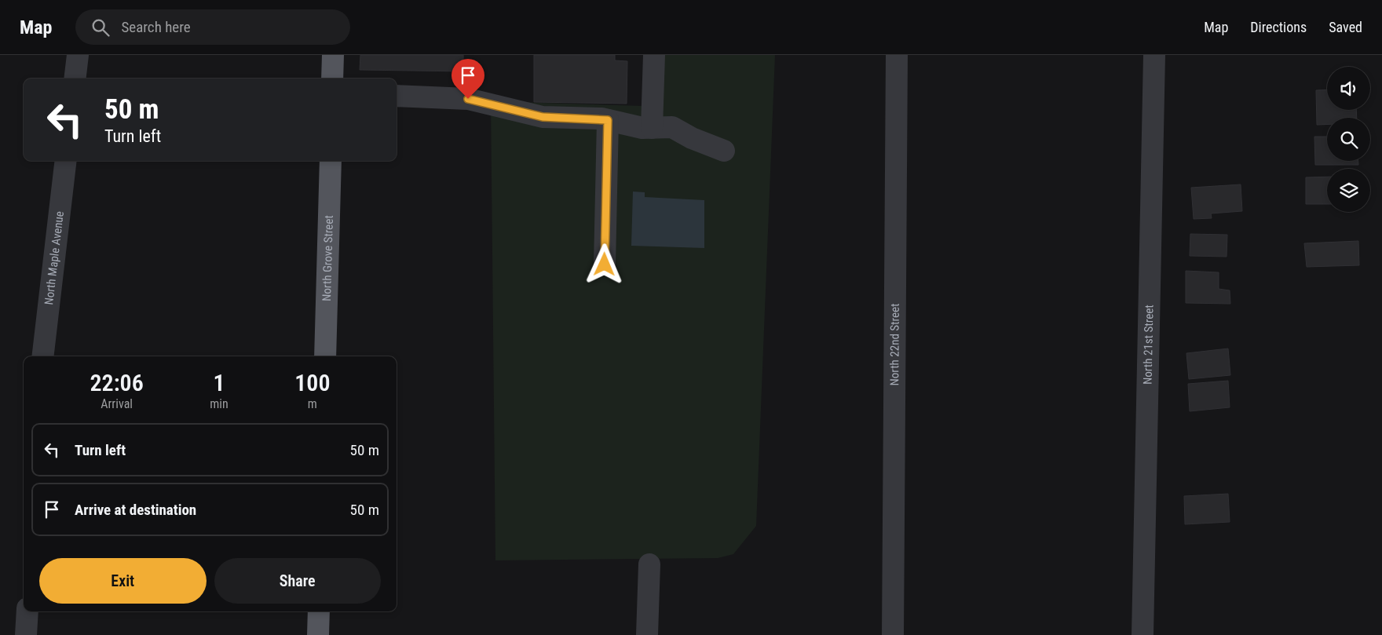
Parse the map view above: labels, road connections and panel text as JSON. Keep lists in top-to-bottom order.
{
  "streets": {
    "main road": ["North Grove Street"],
    "street": ["North Maple Avenue", "North 22nd Street", "North 21st Street"]
  },
  "page": {
    "header": "Map",
    "search": "Search here",
    "nav": ["Map", "Directions", "Saved"],
    "turn": ["50 m", "Turn left"],
    "eta": [
      "22:06",
      "Arrival",
      "1",
      "min",
      "100",
      "m"
    ],
    "list": [
      {
        "name": "Turn left",
        "value": "50 m"
      },
      {
        "name": "Arrive at destination",
        "value": "50 m"
      }
    ],
    "buttons": ["Exit", "Share"]
  }
}
